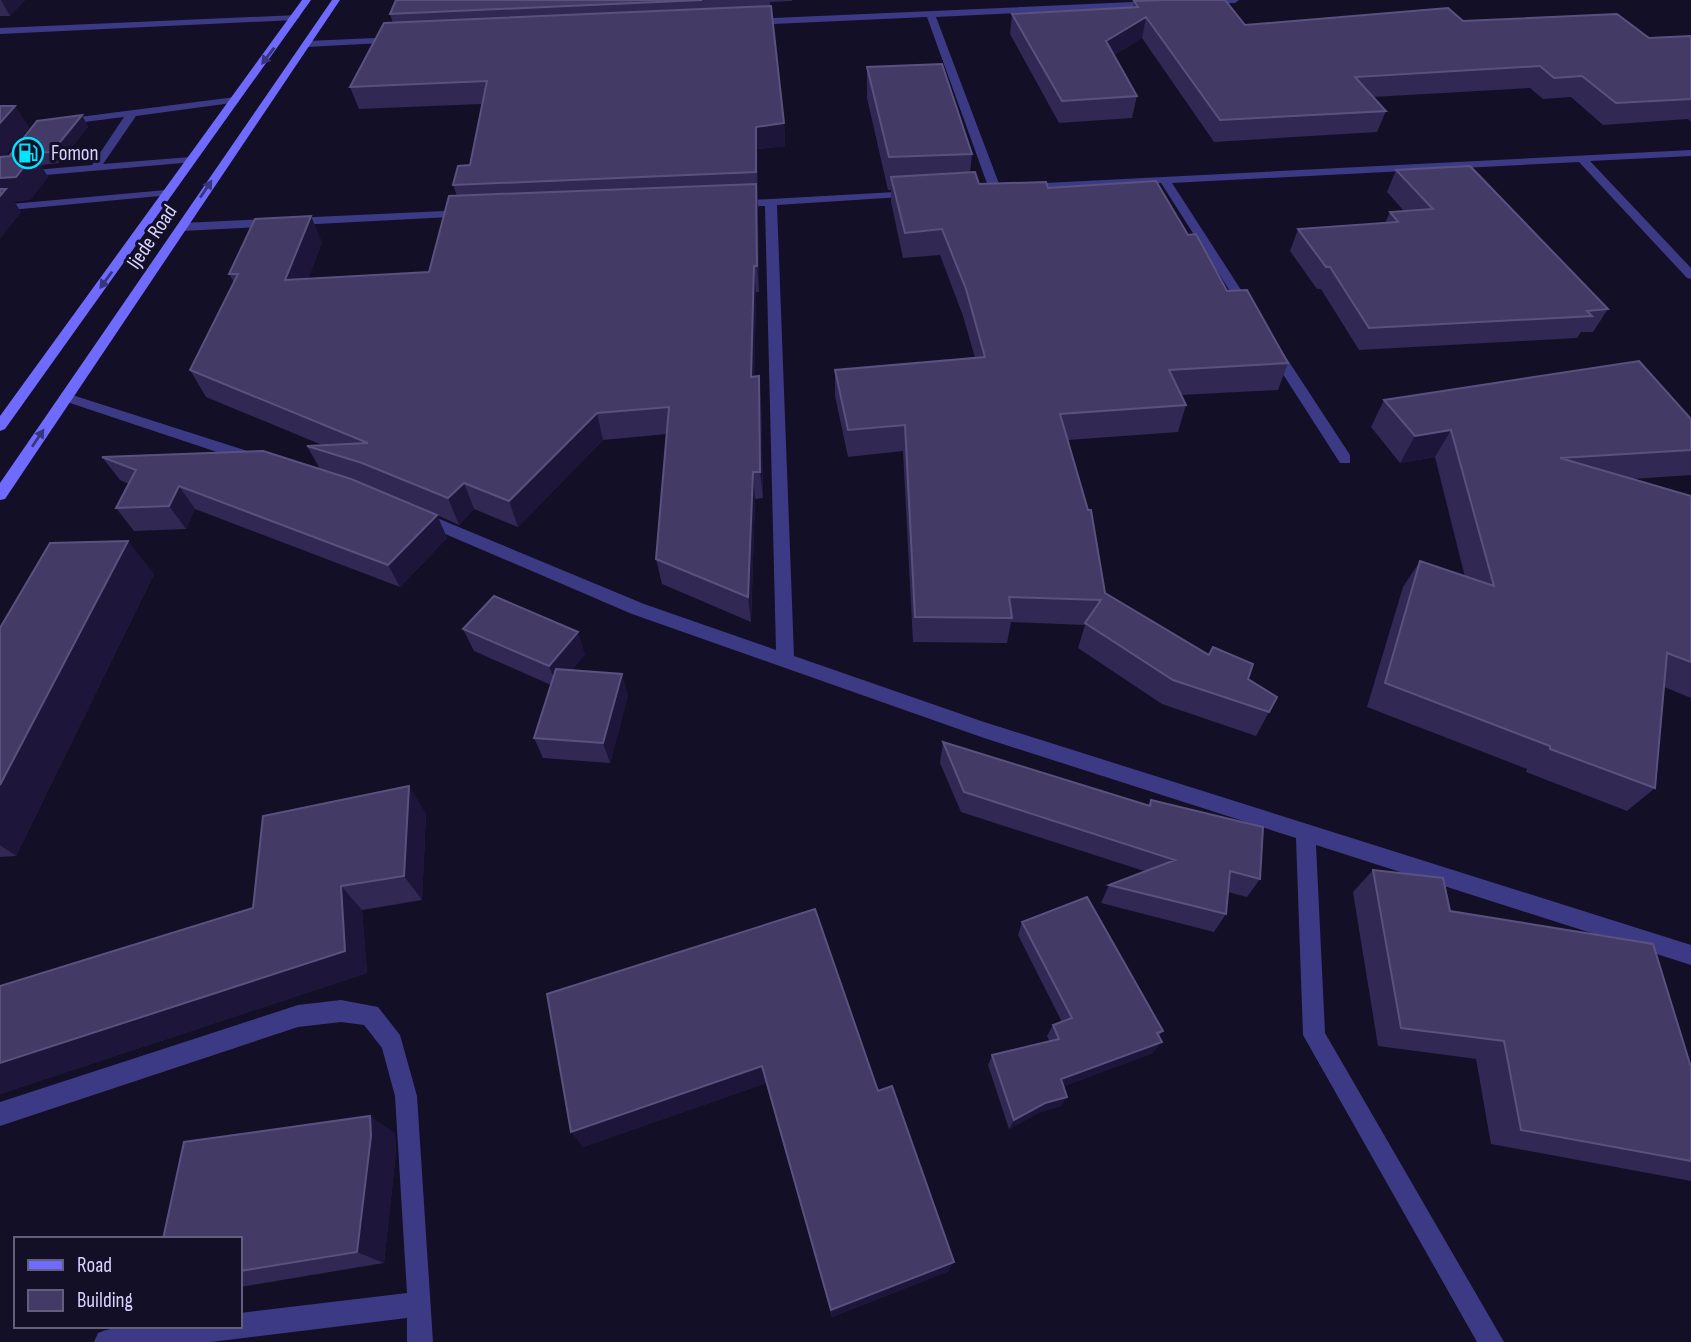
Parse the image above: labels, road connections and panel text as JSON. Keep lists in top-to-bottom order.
{
  "streets": {
    "main road": ["Ijede Road"]
  },
  "places": {
    "fuel station": ["Fomon"]
  },
  "legend": ["Road", "Building"]
}
